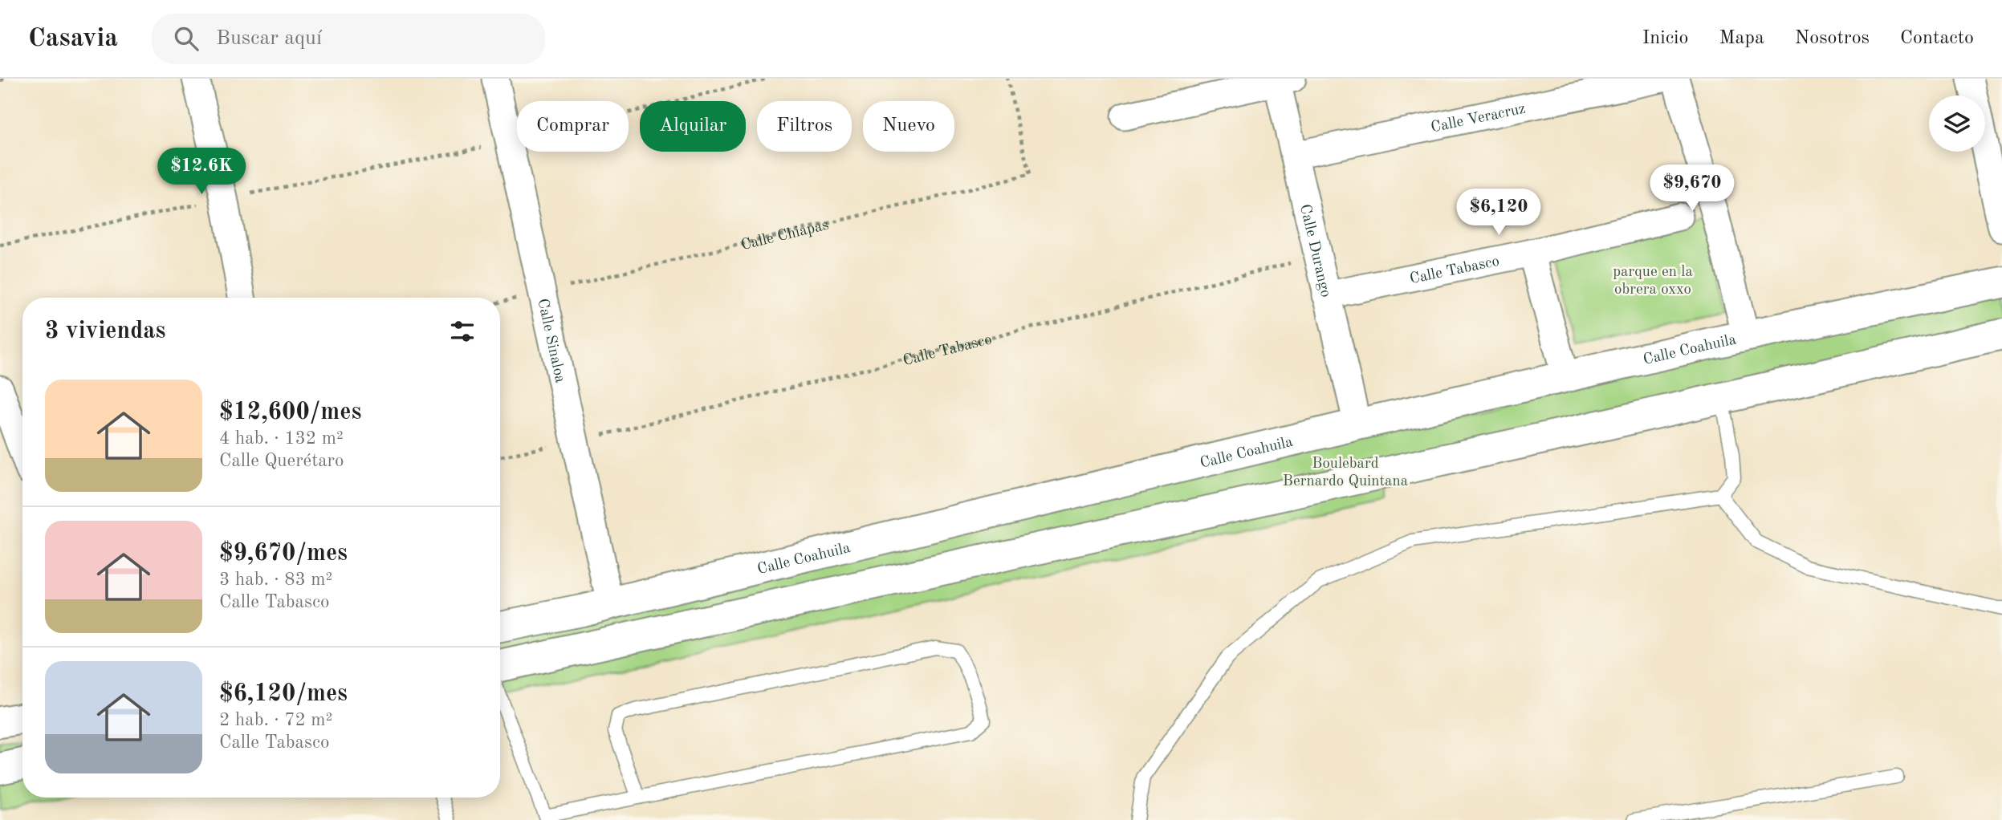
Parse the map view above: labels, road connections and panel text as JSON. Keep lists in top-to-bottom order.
{
  "streets": {
    "main road": ["Calle Coahuila"],
    "street": [
      "Calle Veracruz",
      "Calle Durango",
      "Calle Tabasco",
      "Calle Sinaloa"
    ],
    "path": ["Calle Chiapas"]
  },
  "crossings": [
    ["Calle Veracruz", "Calle Durango"],
    ["Calle Chiapas", "Calle Sinaloa"],
    ["Calle Durango", "Calle Tabasco"],
    ["Calle Durango", "Calle Coahuila"],
    ["Calle Tabasco", "Calle Sinaloa"],
    ["Calle Sinaloa", "Calle Coahuila"]
  ],
  "parks": ["parque en la obrera oxxo", "Boulebard Bernardo Quintana"],
  "page": {
    "header": "Casavia",
    "search": "Buscar aquí",
    "nav": [
      "Inicio",
      "Mapa",
      "Nosotros",
      "Contacto"
    ],
    "chip": [
      "Comprar",
      "Alquilar",
      "Filtros",
      "Nuevo"
    ],
    "price": ["$12.6K", "$9,670", "$6,120"],
    "heading": "3 viviendas",
    "list": [
      {
        "name": "$12,600/mes",
        "note": "4 hab. · 132 m² · Calle Querétaro"
      },
      {
        "name": "$9,670/mes",
        "note": "3 hab. · 83 m² · Calle Tabasco"
      },
      {
        "name": "$6,120/mes",
        "note": "2 hab. · 72 m² · Calle Tabasco"
      }
    ]
  }
}
